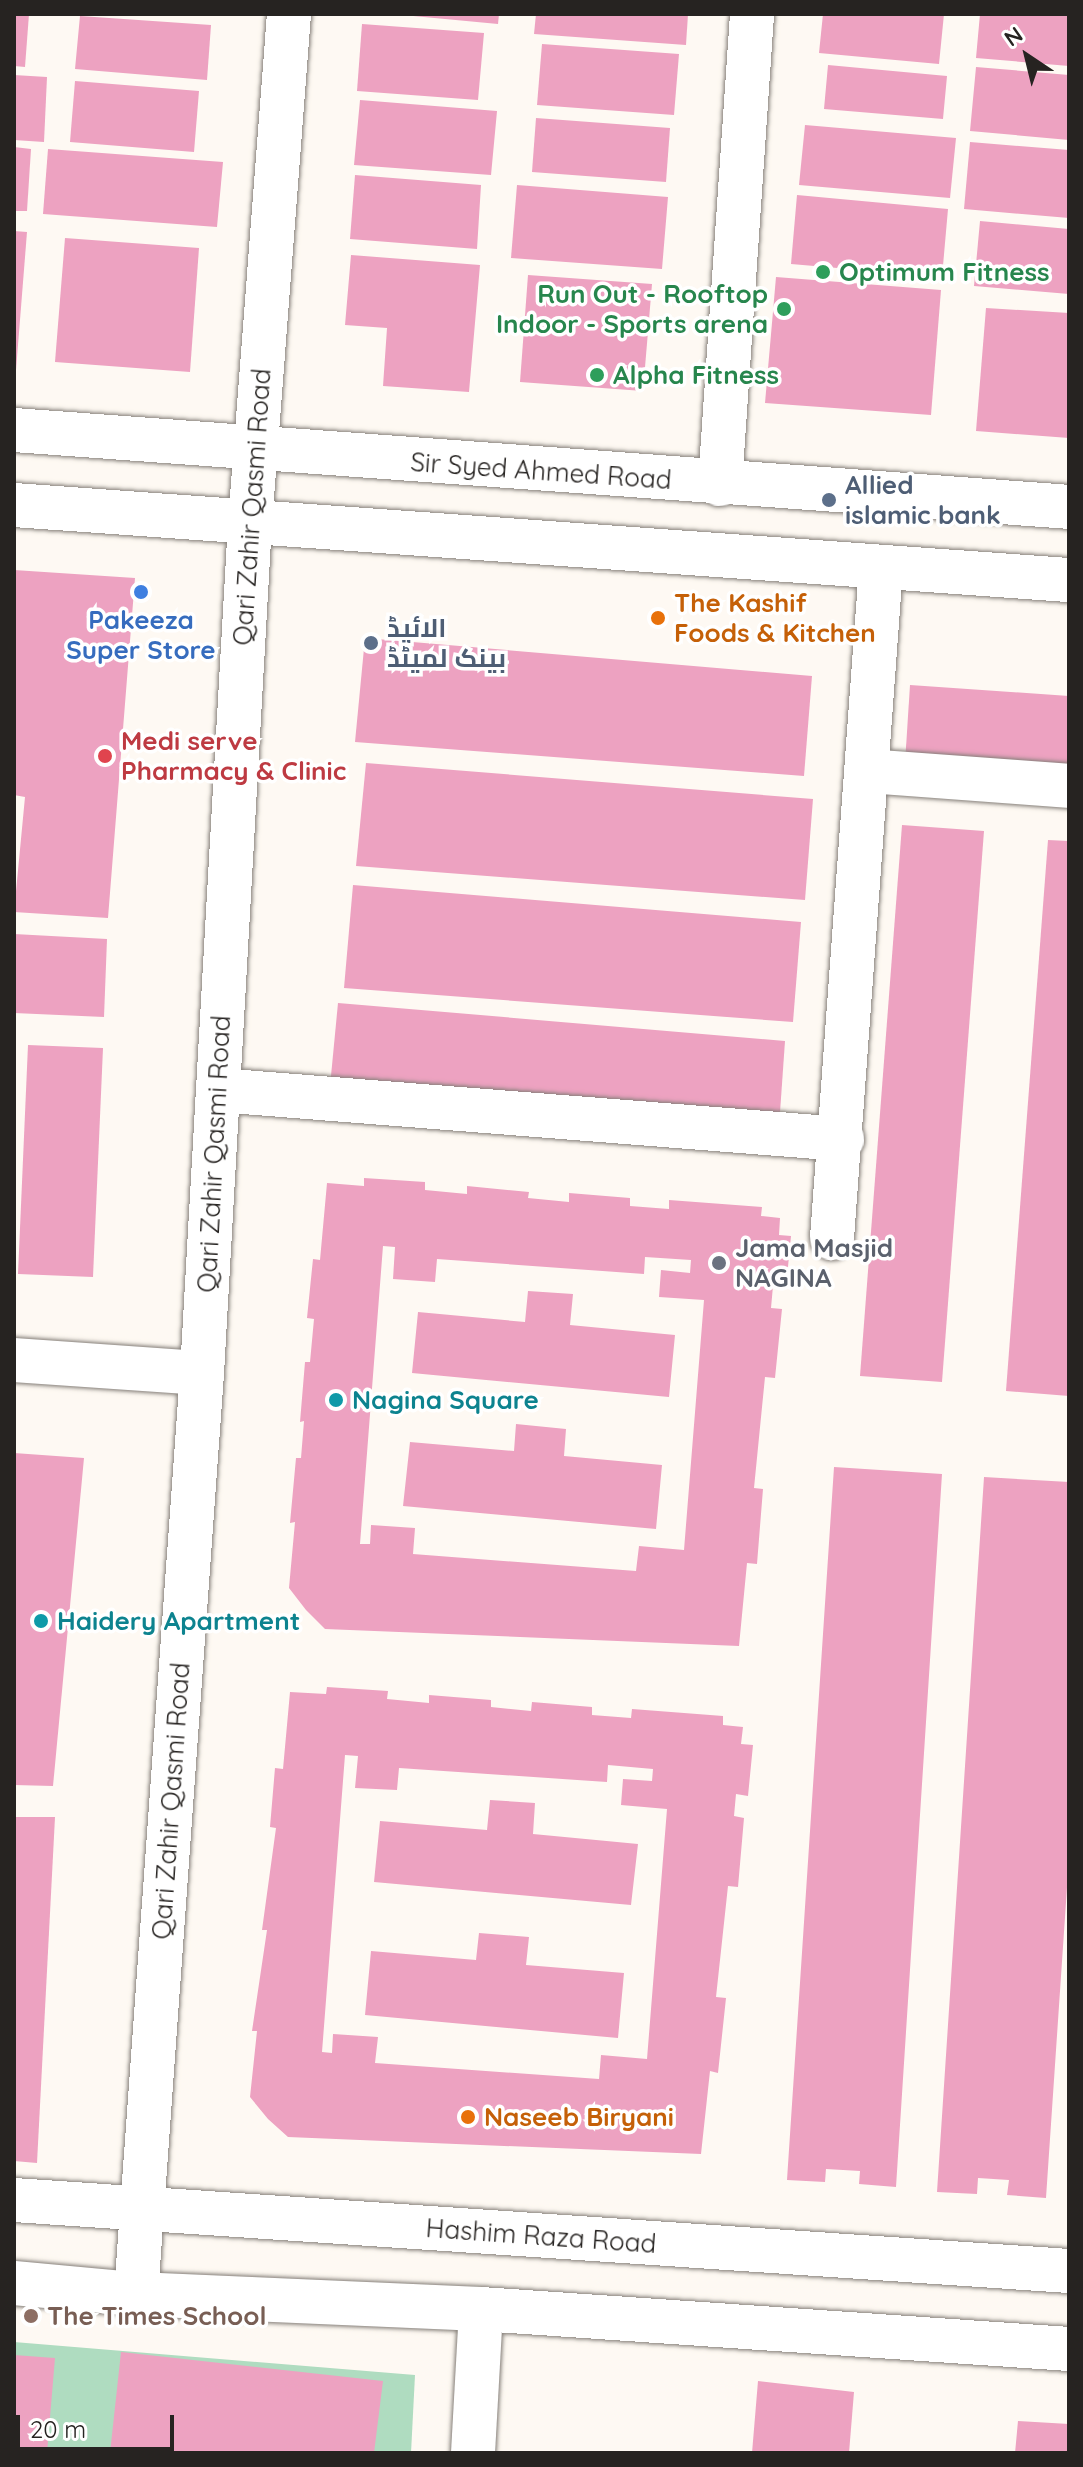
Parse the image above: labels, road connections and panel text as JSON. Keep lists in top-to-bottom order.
{
  "streets": {
    "street": ["Sir Syed Ahmed Road", "Qari Zahir Qasmi Road", "Hashim Raza Road"]
  },
  "crossings": [
    ["Sir Syed Ahmed Road", "Qari Zahir Qasmi Road"],
    ["Qari Zahir Qasmi Road", "Hashim Raza Road"]
  ],
  "places": [
    "Optimum Fitness",
    "Run Out - Rooftop Indoor - Sports arena",
    "Alpha Fitness",
    "Allied islamic bank",
    "Pakeeza Super Store",
    "The Kashif Foods & Kitchen",
    "الائیڈ بینک لمیٹڈ",
    "Medi serve Pharmacy & Clinic",
    "Jama Masjid NAGINA",
    "Nagina Square",
    "Haidery Apartment",
    "Naseeb Biryani",
    "The Times School"
  ],
  "scale_bar": "20 m",
  "north": "top left"
}
